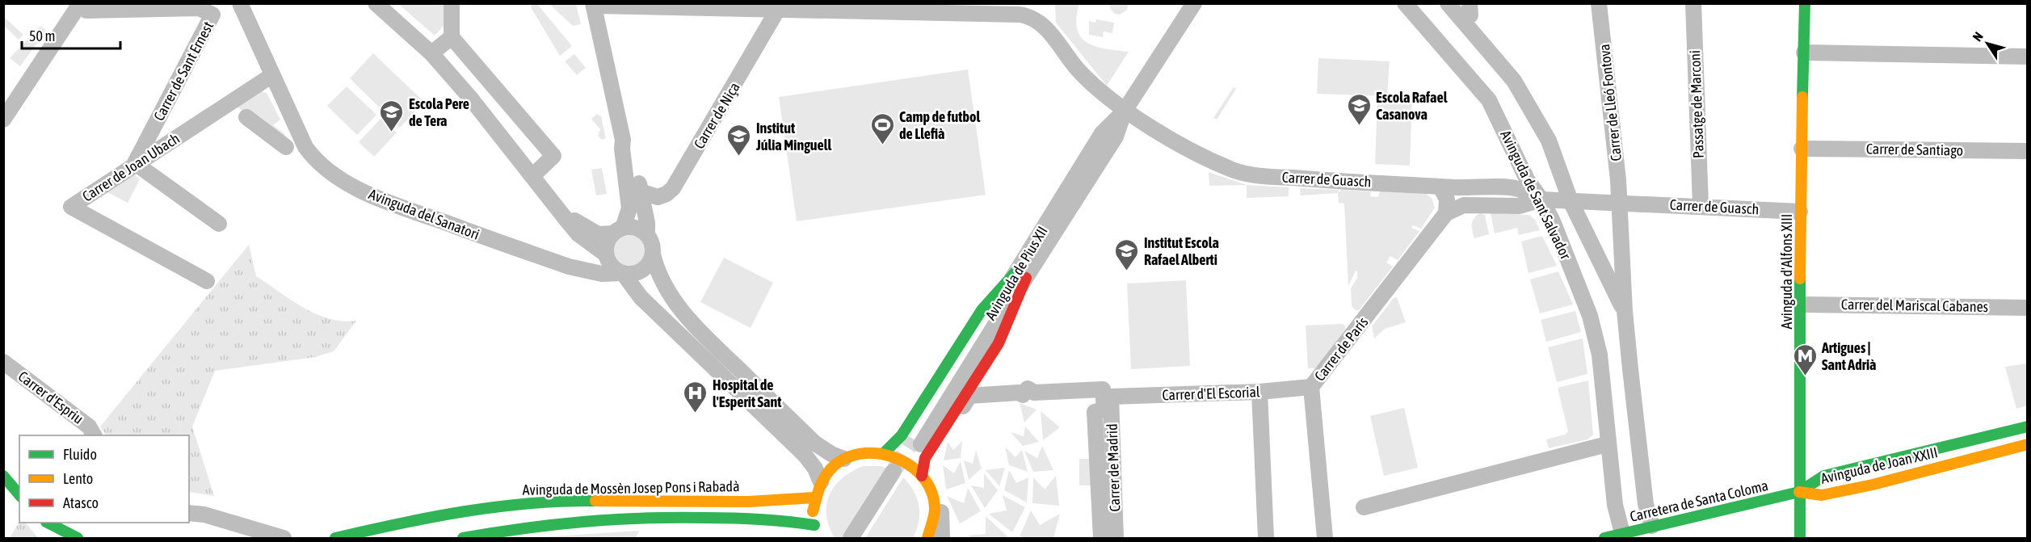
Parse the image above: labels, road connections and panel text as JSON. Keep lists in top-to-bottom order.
{
  "streets": {
    "street": [
      "Carrer de Sant Ernest",
      "Carrer de Lleó Fontova",
      "Passatge de Marconi",
      "Carrer de Niça",
      "Carrer de Santiago",
      "Carrer de Joan Ubach",
      "Carrer de Guasch",
      "Avinguda de Sant Salvador",
      "Avinguda del Sanatori",
      "Avinguda d'Alfons XIII",
      "Avinguda de Pius XII",
      "Carrer del Mariscal Cabanes",
      "Carrer de París",
      "Carrer d'El Escorial",
      "Carrer d'Espriu",
      "Avinguda de Joan XXIII",
      "Carrer de Madrid",
      "Avinguda de Mossèn Josep Pons i Rabadà",
      "Carretera de Santa Coloma"
    ]
  },
  "crossings": [
    ["Carrer de Sant Ernest", "Carrer de Joan Ubach"],
    ["Carrer de Lleó Fontova", "Carrer de Guasch"],
    ["Carrer de Lleó Fontova", "Avinguda de Sant Salvador"],
    ["Passatge de Marconi", "Carrer de Guasch"],
    ["Carrer de Niça", "Carrer de Guasch"],
    ["Carrer de Santiago", "Avinguda d'Alfons XIII"],
    ["Carrer de Joan Ubach", "Avinguda del Sanatori"],
    ["Carrer de Guasch", "Avinguda de Sant Salvador"],
    ["Carrer de Guasch", "Avinguda d'Alfons XIII"],
    ["Carrer de Guasch", "Avinguda de Pius XII"],
    ["Carrer de Guasch", "Carrer de París"],
    ["Avinguda de Sant Salvador", "Carretera de Santa Coloma"],
    ["Avinguda d'Alfons XIII", "Carrer del Mariscal Cabanes"],
    ["Avinguda d'Alfons XIII", "Avinguda de Joan XXIII"],
    ["Avinguda d'Alfons XIII", "Carretera de Santa Coloma"],
    ["Carrer de París", "Carrer d'El Escorial"],
    ["Carrer d'El Escorial", "Carrer de Madrid"],
    ["Avinguda de Joan XXIII", "Carretera de Santa Coloma"]
  ],
  "places": {
    "school or university": [
      "Escola Rafael Casanova",
      "Escola Pere de Tera",
      "Institut Júlia Minguell",
      "Institut Escola Rafael Alberti"
    ],
    "sports": ["Camp de futbol de Llefià"],
    "metro station": ["Artigues | Sant Adrià"],
    "hospital": ["Hospital de l'Esperit Sant"]
  },
  "legend": ["Fluido", "Lento", "Atasco"],
  "scale_bar": "50 m",
  "north": "top left"
}
